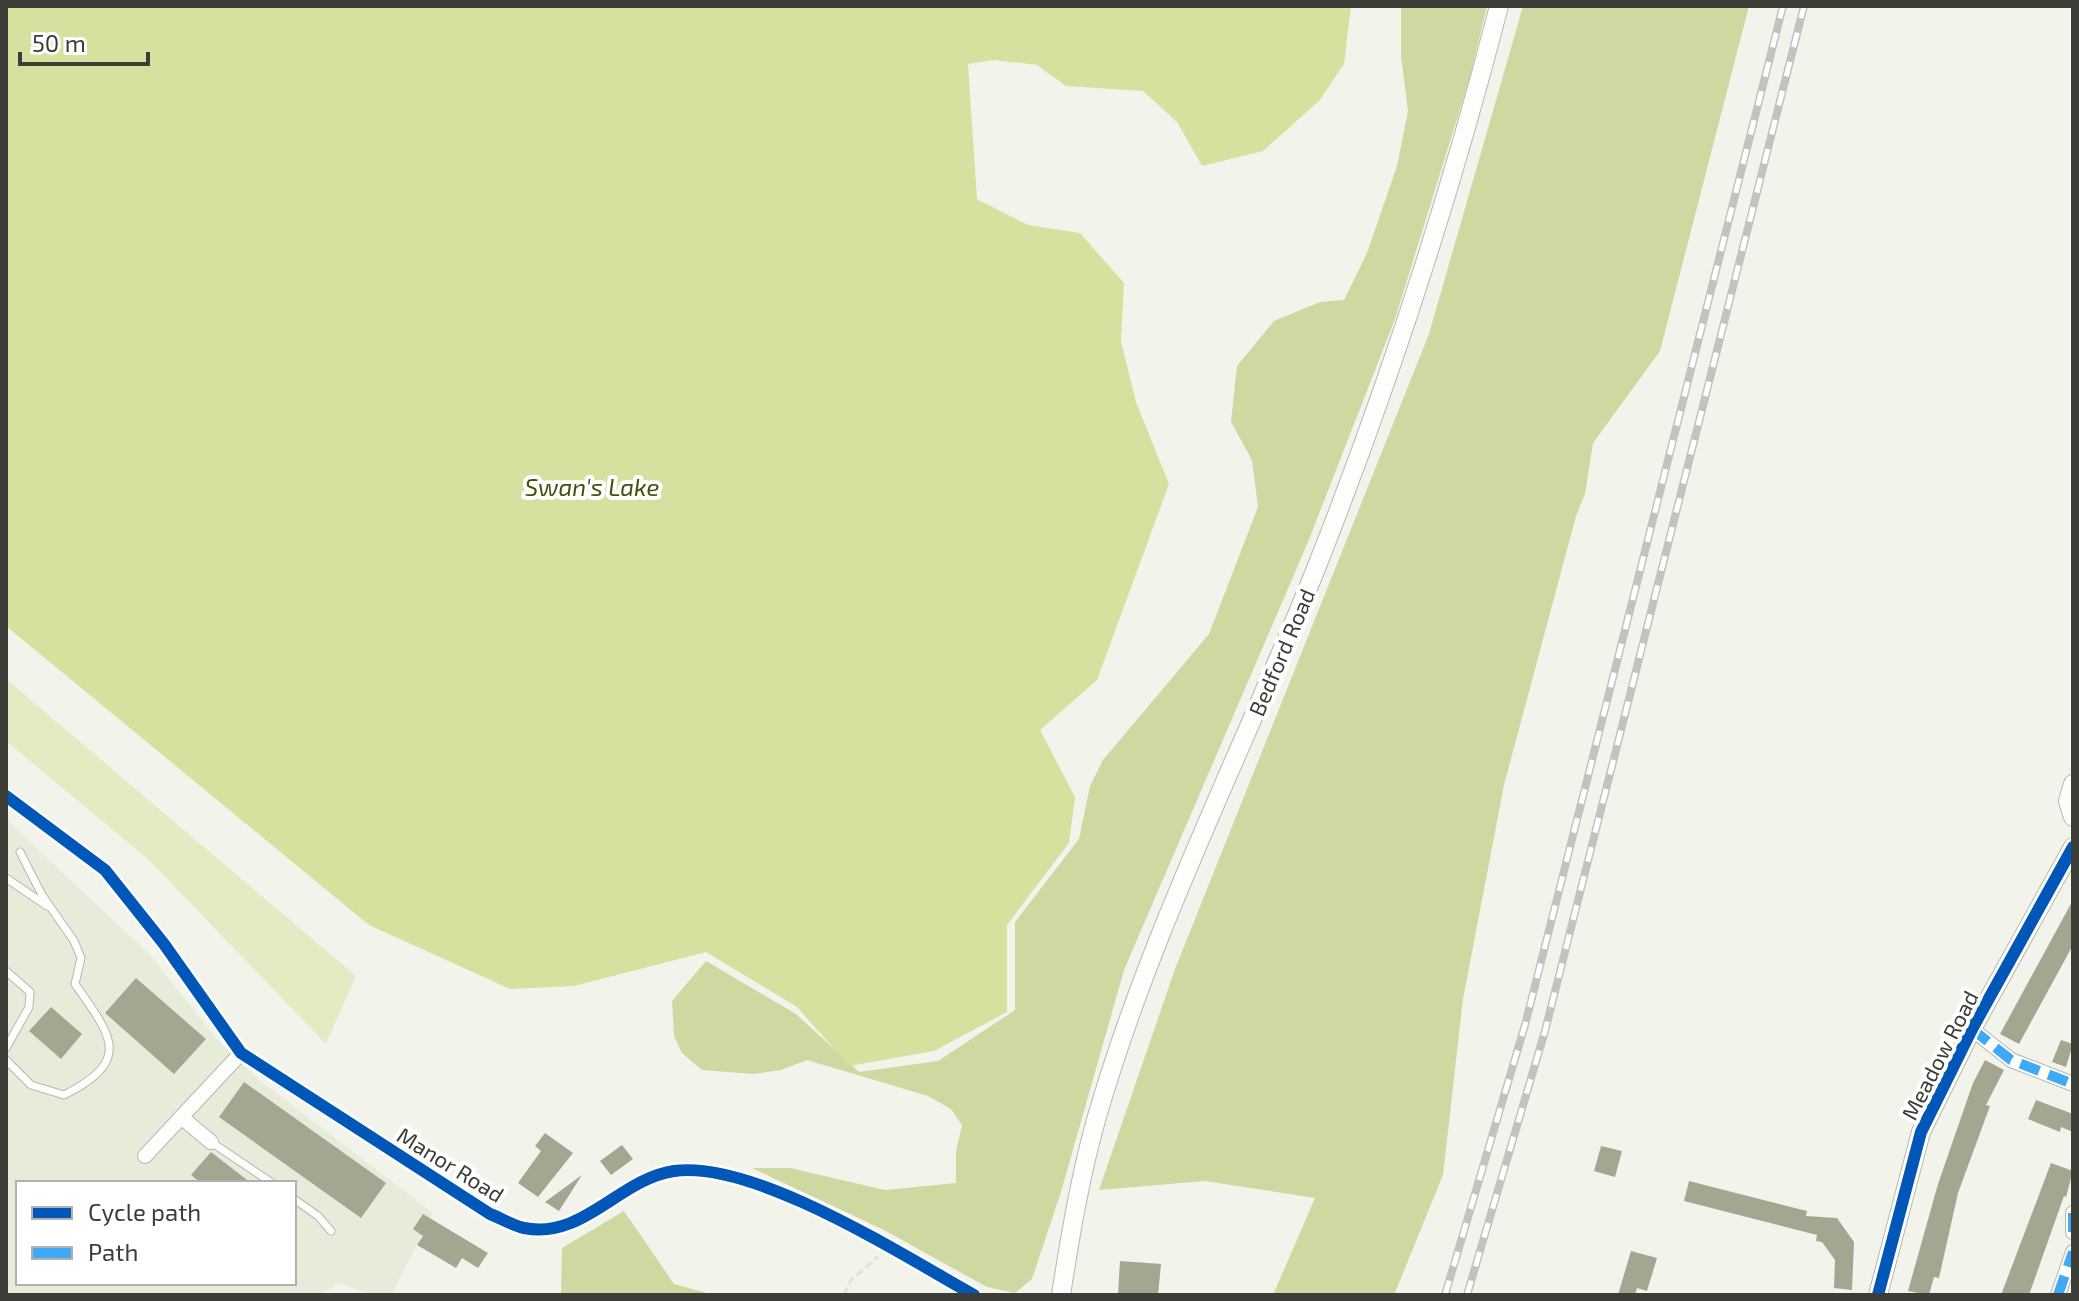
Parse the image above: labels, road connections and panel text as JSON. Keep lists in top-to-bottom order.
{
  "streets": {
    "main road": ["Bedford Road", "Meadow Road"],
    "street": ["Manor Road"]
  },
  "water": ["Swan's Lake"],
  "legend": ["Cycle path", "Path"],
  "scale_bar": "50 m"
}
